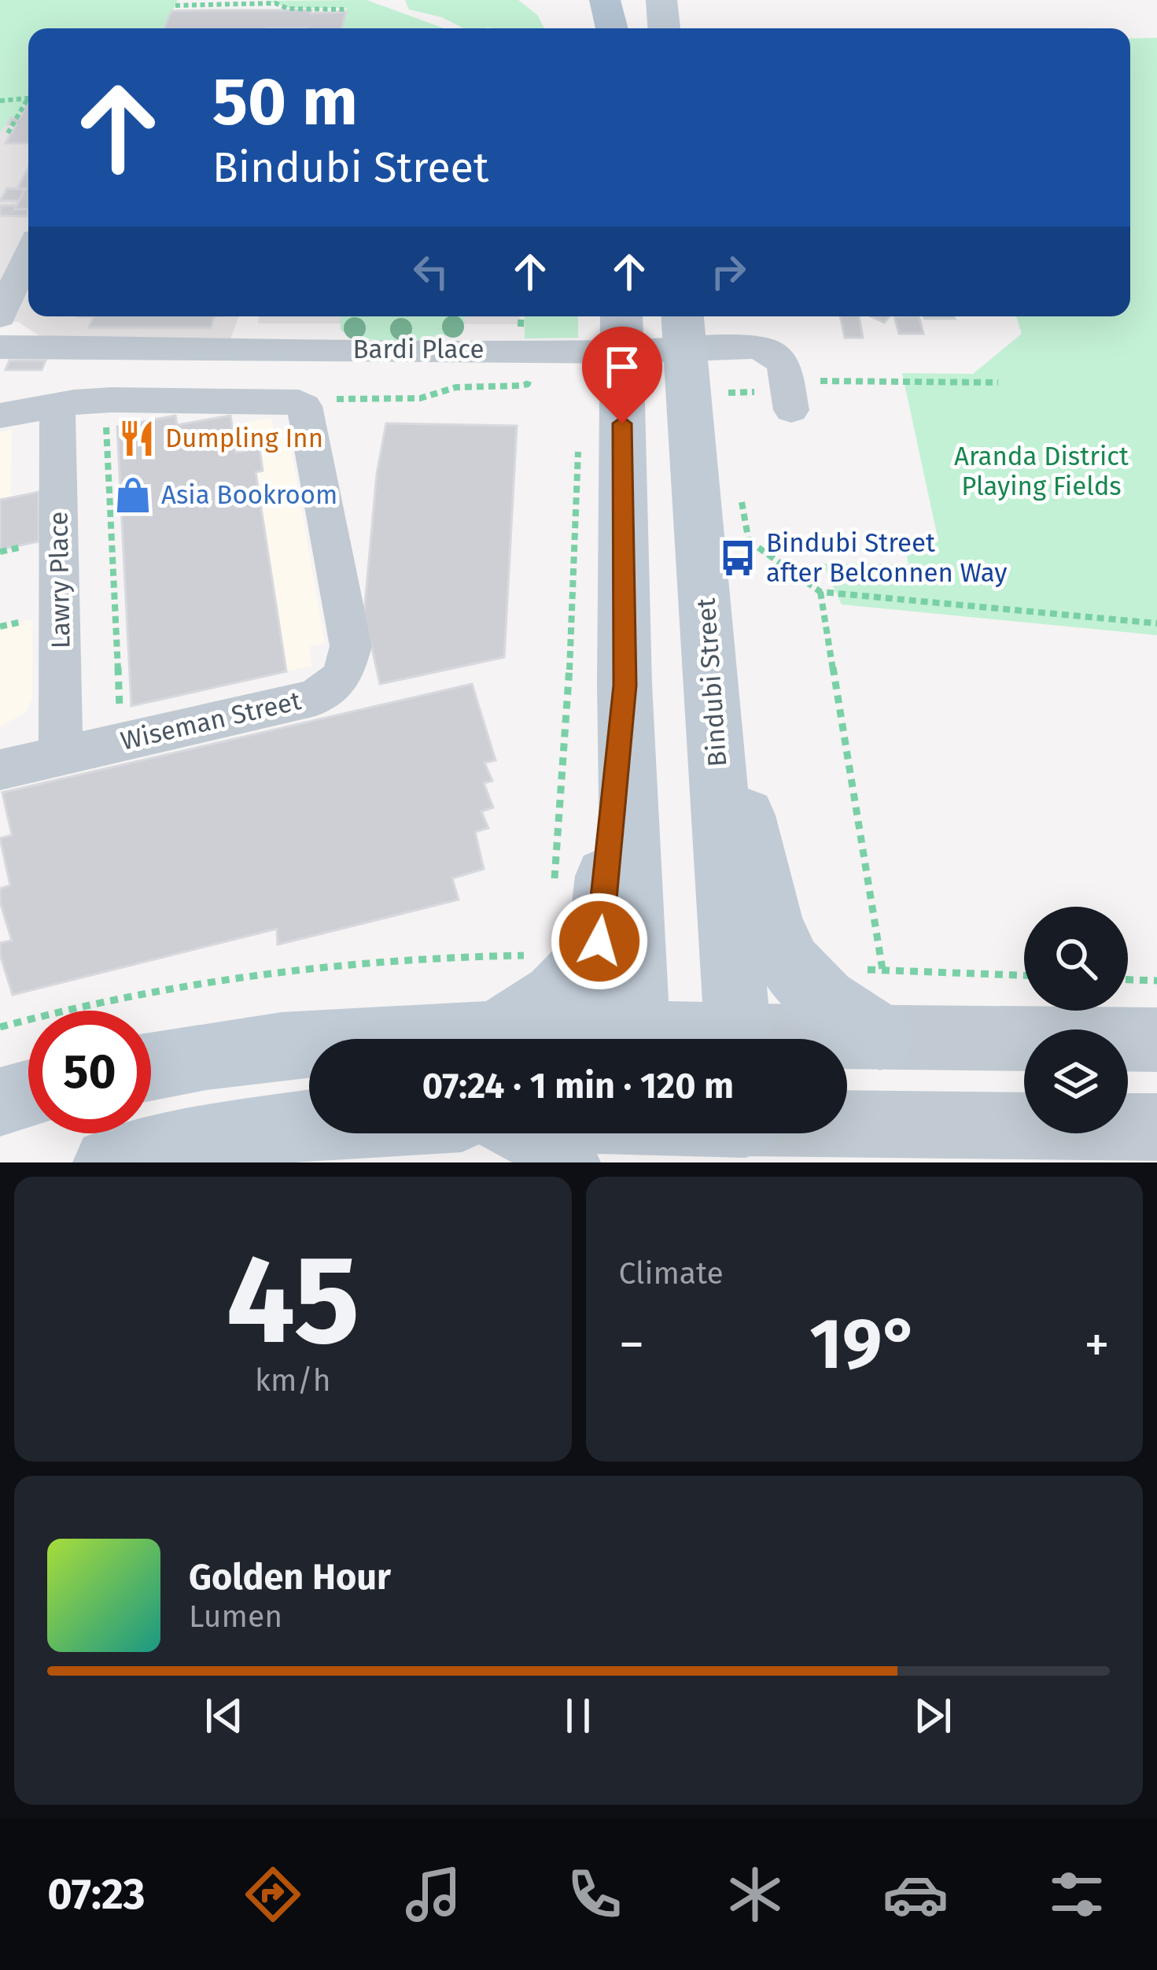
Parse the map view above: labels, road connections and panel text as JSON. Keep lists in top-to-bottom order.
{
  "streets": {
    "main road": ["Bindubi Street"],
    "street": ["Bardi Place", "Lawry Place", "Wiseman Street"]
  },
  "crossings": [
    ["Bardi Place", "Bindubi Street"],
    ["Lawry Place", "Wiseman Street"]
  ],
  "parks": ["Aranda District Playing Fields"],
  "places": {
    "restaurant": ["Dumpling Inn"],
    "shop": ["Asia Bookroom"],
    "bus stop": ["Bindubi Street after Belconnen Way"]
  },
  "page": {
    "turn": ["50 m", "Bindubi Street"],
    "limit": "50",
    "trip": "07:24 · 1 min · 120 m",
    "tile": [
      ["45", "km/h"],
      "Climate"
    ],
    "heat": ["−", "19°", "+"],
    "song": ["Golden Hour", "Lumen"],
    "tabs": "07:23"
  }
}
